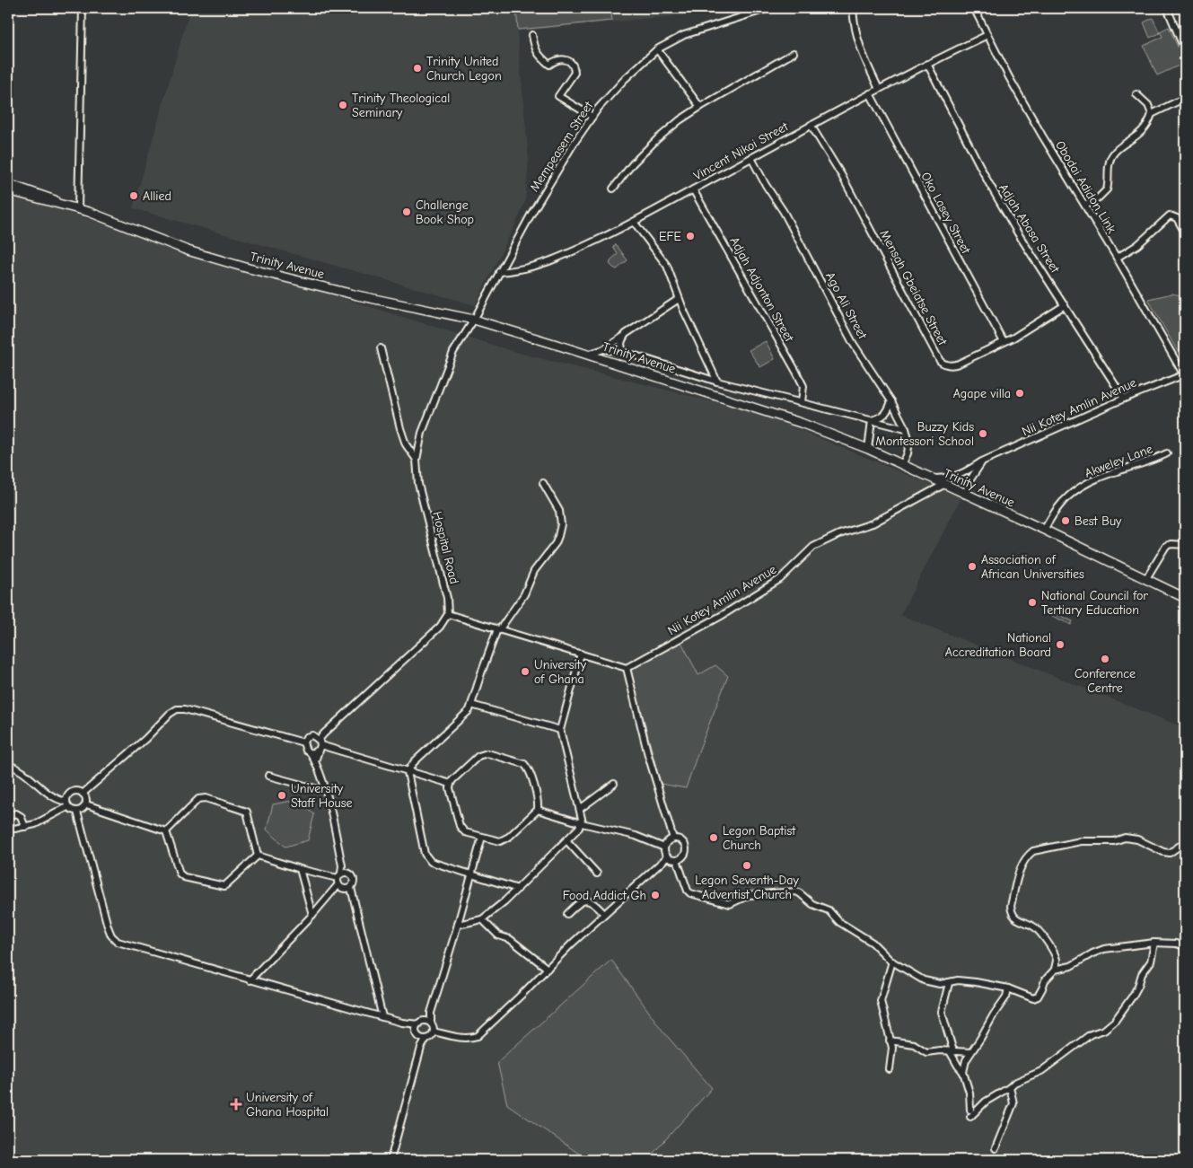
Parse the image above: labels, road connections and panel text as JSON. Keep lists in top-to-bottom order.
{
  "streets": {
    "street": [
      "Mempeasem Street",
      "Vincent Nikoi Street",
      "Obodai Adidon Link",
      "Oko Lasey Street",
      "Adjah Abasa Street",
      "Trinity Avenue",
      "Mensah Gbeiatse Street",
      "Adjah Adjonton Street",
      "Ago Ali Street",
      "Nii Kotey Amlin Avenue",
      "Akweley Lane",
      "Hospital Road"
    ]
  },
  "crossings": [
    ["Mempeasem Street", "Vincent Nikoi Street"],
    ["Mempeasem Street", "Trinity Avenue"],
    ["Mempeasem Street", "Hospital Road"],
    ["Vincent Nikoi Street", "Obodai Adidon Link"],
    ["Vincent Nikoi Street", "Oko Lasey Street"],
    ["Vincent Nikoi Street", "Adjah Abasa Street"],
    ["Vincent Nikoi Street", "Mensah Gbeiatse Street"],
    ["Vincent Nikoi Street", "Adjah Adjonton Street"],
    ["Vincent Nikoi Street", "Ago Ali Street"],
    ["Obodai Adidon Link", "Nii Kotey Amlin Avenue"],
    ["Oko Lasey Street", "Mensah Gbeiatse Street"],
    ["Adjah Abasa Street", "Mensah Gbeiatse Street"],
    ["Adjah Abasa Street", "Nii Kotey Amlin Avenue"],
    ["Trinity Avenue", "Ago Ali Street"],
    ["Trinity Avenue", "Nii Kotey Amlin Avenue"],
    ["Trinity Avenue", "Akweley Lane"],
    ["Trinity Avenue", "Hospital Road"]
  ],
  "places": {
    "other": [
      "Trinity United Church Legon",
      "Trinity Theological Seminary",
      "Allied",
      "Challenge Book Shop",
      "EFE",
      "Agape villa",
      "Buzzy Kids Montessori School",
      "Best Buy",
      "Association of African Universities",
      "National Council for Tertiary Education",
      "National Accreditation Board",
      "Conference Centre",
      "University of Ghana",
      "University Staff House",
      "Legon Baptist Church",
      "Legon Seventh-Day Adventist Church",
      "Food Addict Gh"
    ],
    "health": ["University of Ghana Hospital"]
  }
}
